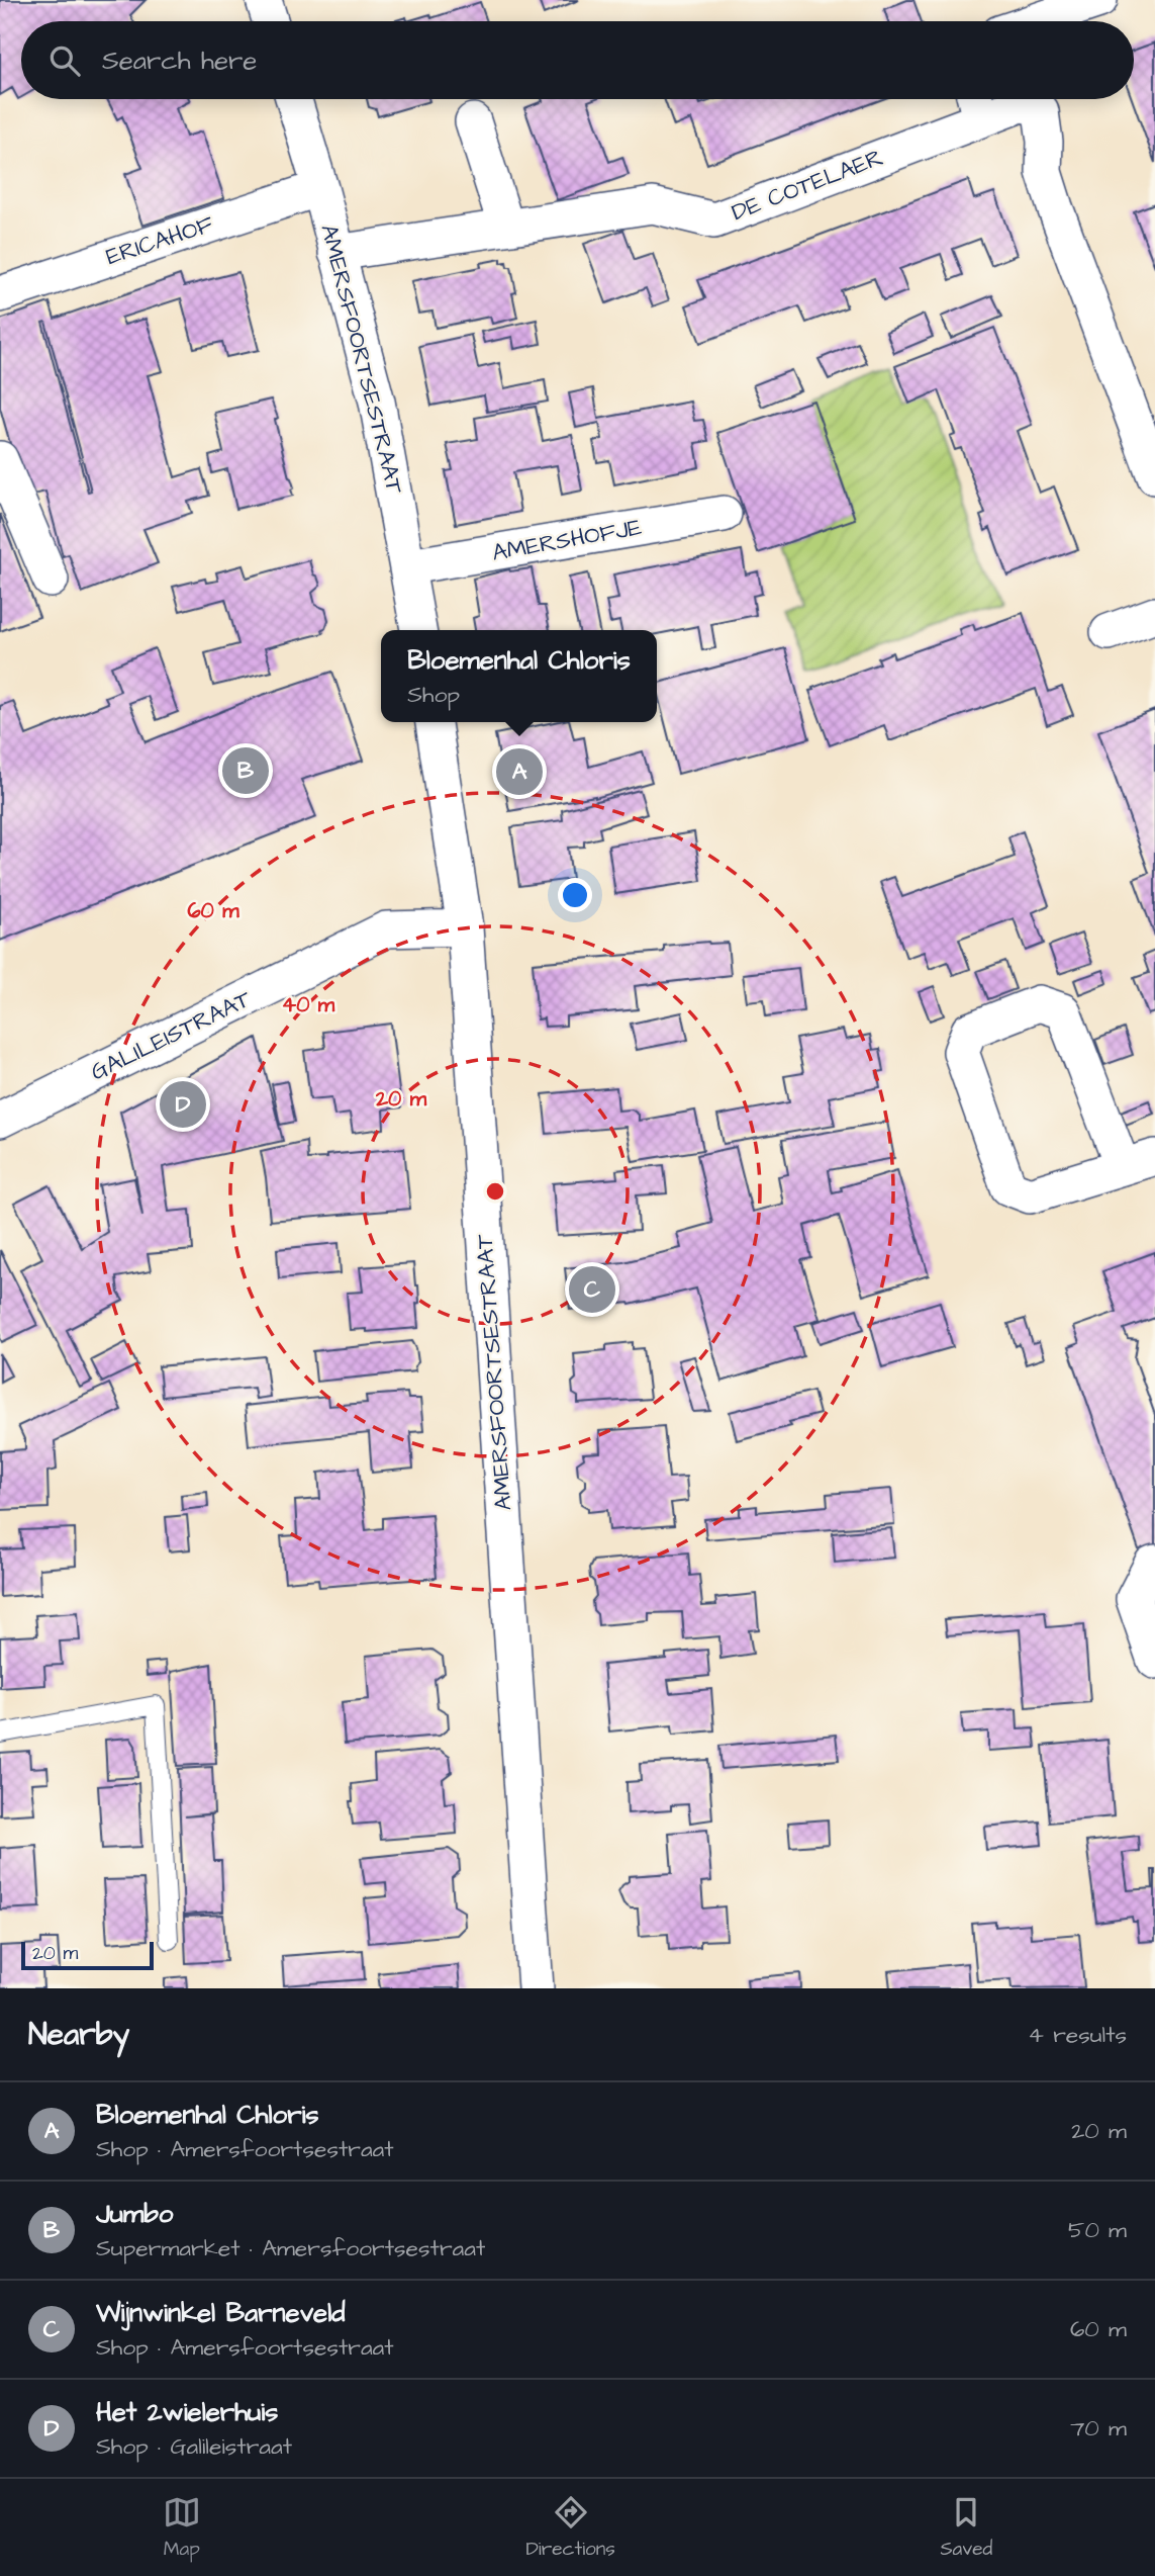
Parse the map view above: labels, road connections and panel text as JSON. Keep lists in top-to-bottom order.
{
  "streets": {
    "street": [
      "DE COTELAER",
      "ERICAHOF",
      "AMERSFOORTSESTRAAT",
      "AMERSHOFJE",
      "GALILEISTRAAT"
    ]
  },
  "crossings": [
    ["DE COTELAER", "AMERSFOORTSESTRAAT"],
    ["ERICAHOF", "AMERSFOORTSESTRAAT"],
    ["AMERSFOORTSESTRAAT", "AMERSHOFJE"],
    ["AMERSFOORTSESTRAAT", "GALILEISTRAAT"]
  ],
  "scale_bar": "20 m",
  "page": {
    "search": "Search here",
    "popup": ["Bloemenhal Chloris", "Shop"],
    "pins": [
      "B",
      "A",
      "D",
      "C"
    ],
    "scale": "20 m",
    "heading": ["Nearby", "4 results"],
    "list": [
      {
        "mark": "A",
        "name": "Bloemenhal Chloris",
        "note": "Shop · Amersfoortsestraat",
        "value": "20 m"
      },
      {
        "mark": "B",
        "name": "Jumbo",
        "note": "Supermarket · Amersfoortsestraat",
        "value": "50 m"
      },
      {
        "mark": "C",
        "name": "Wijnwinkel Barneveld",
        "note": "Shop · Amersfoortsestraat",
        "value": "60 m"
      },
      {
        "mark": "D",
        "name": "Het 2wielerhuis",
        "note": "Shop · Galileistraat",
        "value": "70 m"
      }
    ],
    "nav": ["Map", "Directions", "Saved"]
  },
  "rings": ["60 m", "40 m", "20 m"]
}
